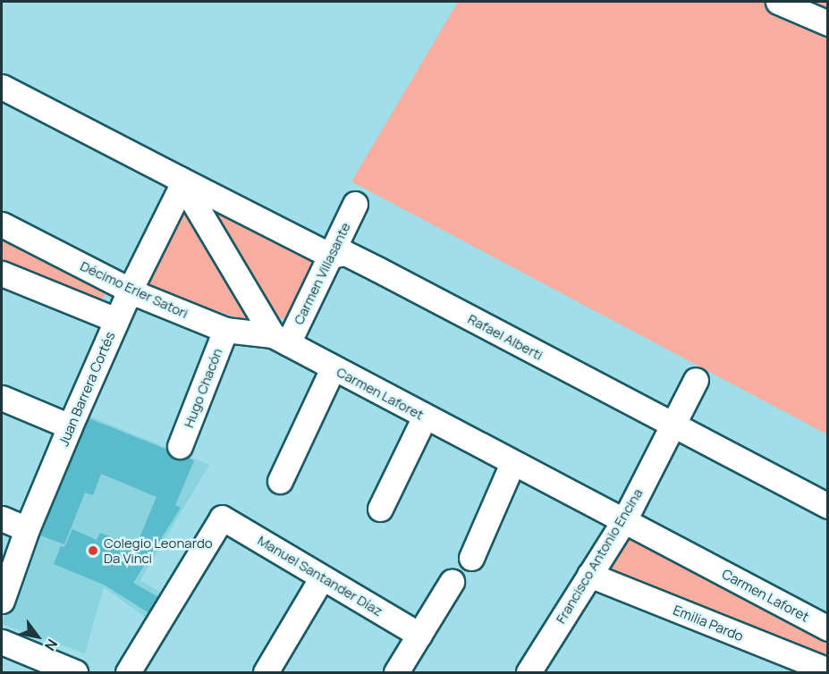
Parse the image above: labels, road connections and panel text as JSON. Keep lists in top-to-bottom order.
{
  "streets": {
    "street": [
      "Carmen Villasante",
      "Décimo Erler Satori",
      "Rafael Alberti",
      "Hugo Chacón",
      "Juan Barrera Cortés",
      "Carmen Laforet",
      "Francisco Antonio Encina",
      "Manuel Santander Díaz",
      "Emilia Pardo"
    ]
  },
  "crossings": [
    ["Carmen Villasante", "Décimo Erler Satori"],
    ["Carmen Villasante", "Rafael Alberti"],
    ["Carmen Villasante", "Carmen Laforet"],
    ["Décimo Erler Satori", "Hugo Chacón"],
    ["Décimo Erler Satori", "Juan Barrera Cortés"],
    ["Décimo Erler Satori", "Carmen Laforet"],
    ["Rafael Alberti", "Juan Barrera Cortés"],
    ["Rafael Alberti", "Francisco Antonio Encina"],
    ["Carmen Laforet", "Francisco Antonio Encina"],
    ["Francisco Antonio Encina", "Emilia Pardo"]
  ],
  "places": ["Colegio Leonardo Da Vinci"],
  "north": "bottom right"
}
